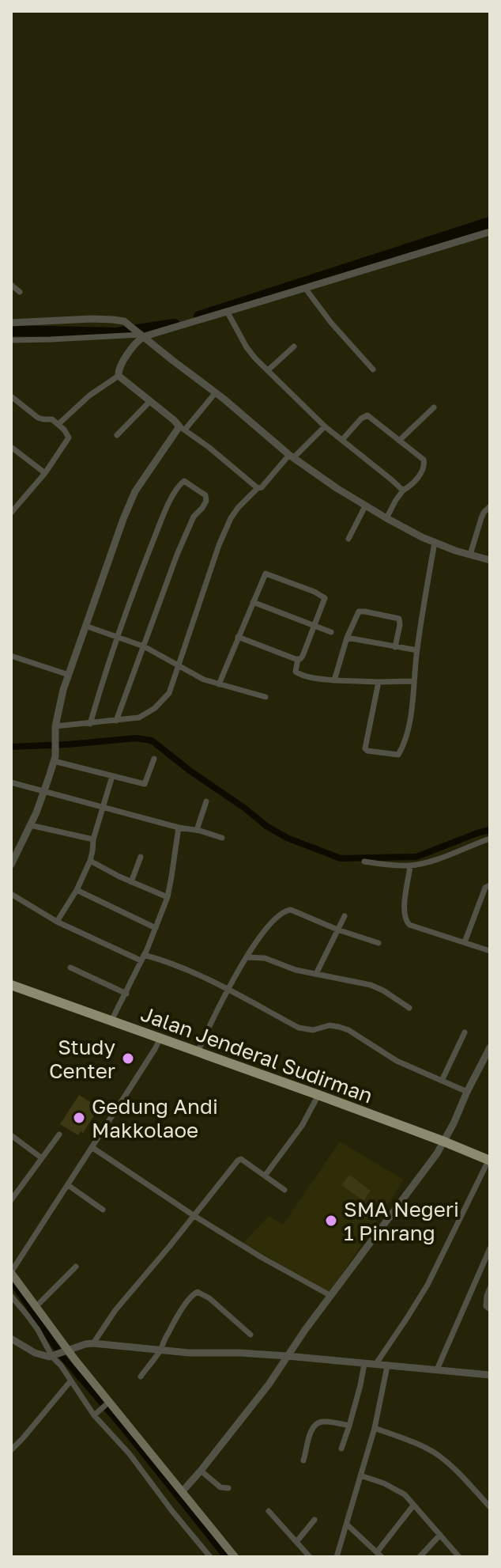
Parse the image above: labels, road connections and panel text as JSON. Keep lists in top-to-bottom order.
{
  "streets": {
    "highway": ["Jalan Jenderal Sudirman"]
  },
  "places": ["Study Center", "Gedung Andi Makkolaoe", "SMA Negeri 1 Pinrang"]
}
